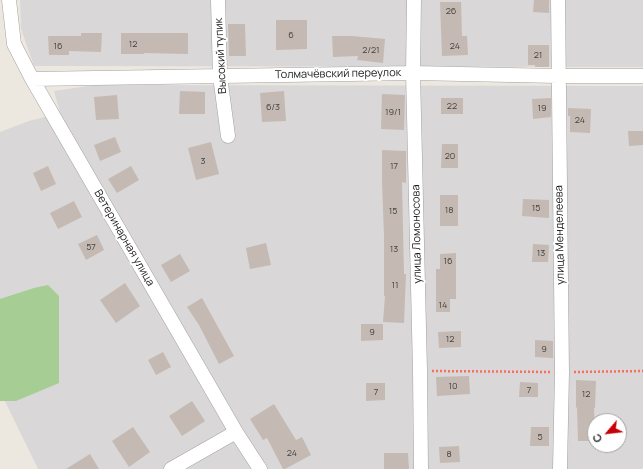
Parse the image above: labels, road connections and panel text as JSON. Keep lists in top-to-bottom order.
{
  "streets": {
    "street": [
      "Высокий тупик",
      "Толмачёвский переулок",
      "улица Ломоносова",
      "улица Менделеева",
      "Ветеринарная улица"
    ]
  },
  "crossings": [
    ["Высокий тупик", "Толмачёвский переулок"],
    ["Толмачёвский переулок", "улица Ломоносова"],
    ["Толмачёвский переулок", "улица Менделеева"],
    ["Толмачёвский переулок", "Ветеринарная улица"]
  ],
  "house_numbers": [
    "26",
    "6",
    "12",
    "16",
    "24",
    "2/21",
    "21",
    "22",
    "6/3",
    "19",
    "19/1",
    "24",
    "20",
    "3",
    "17",
    "15",
    "18",
    "15",
    "57",
    "13",
    "13",
    "16",
    "11",
    "14",
    "9",
    "12",
    "9",
    "10",
    "7",
    "7",
    "12",
    "5",
    "24",
    "8"
  ],
  "north": "bottom left"
}
